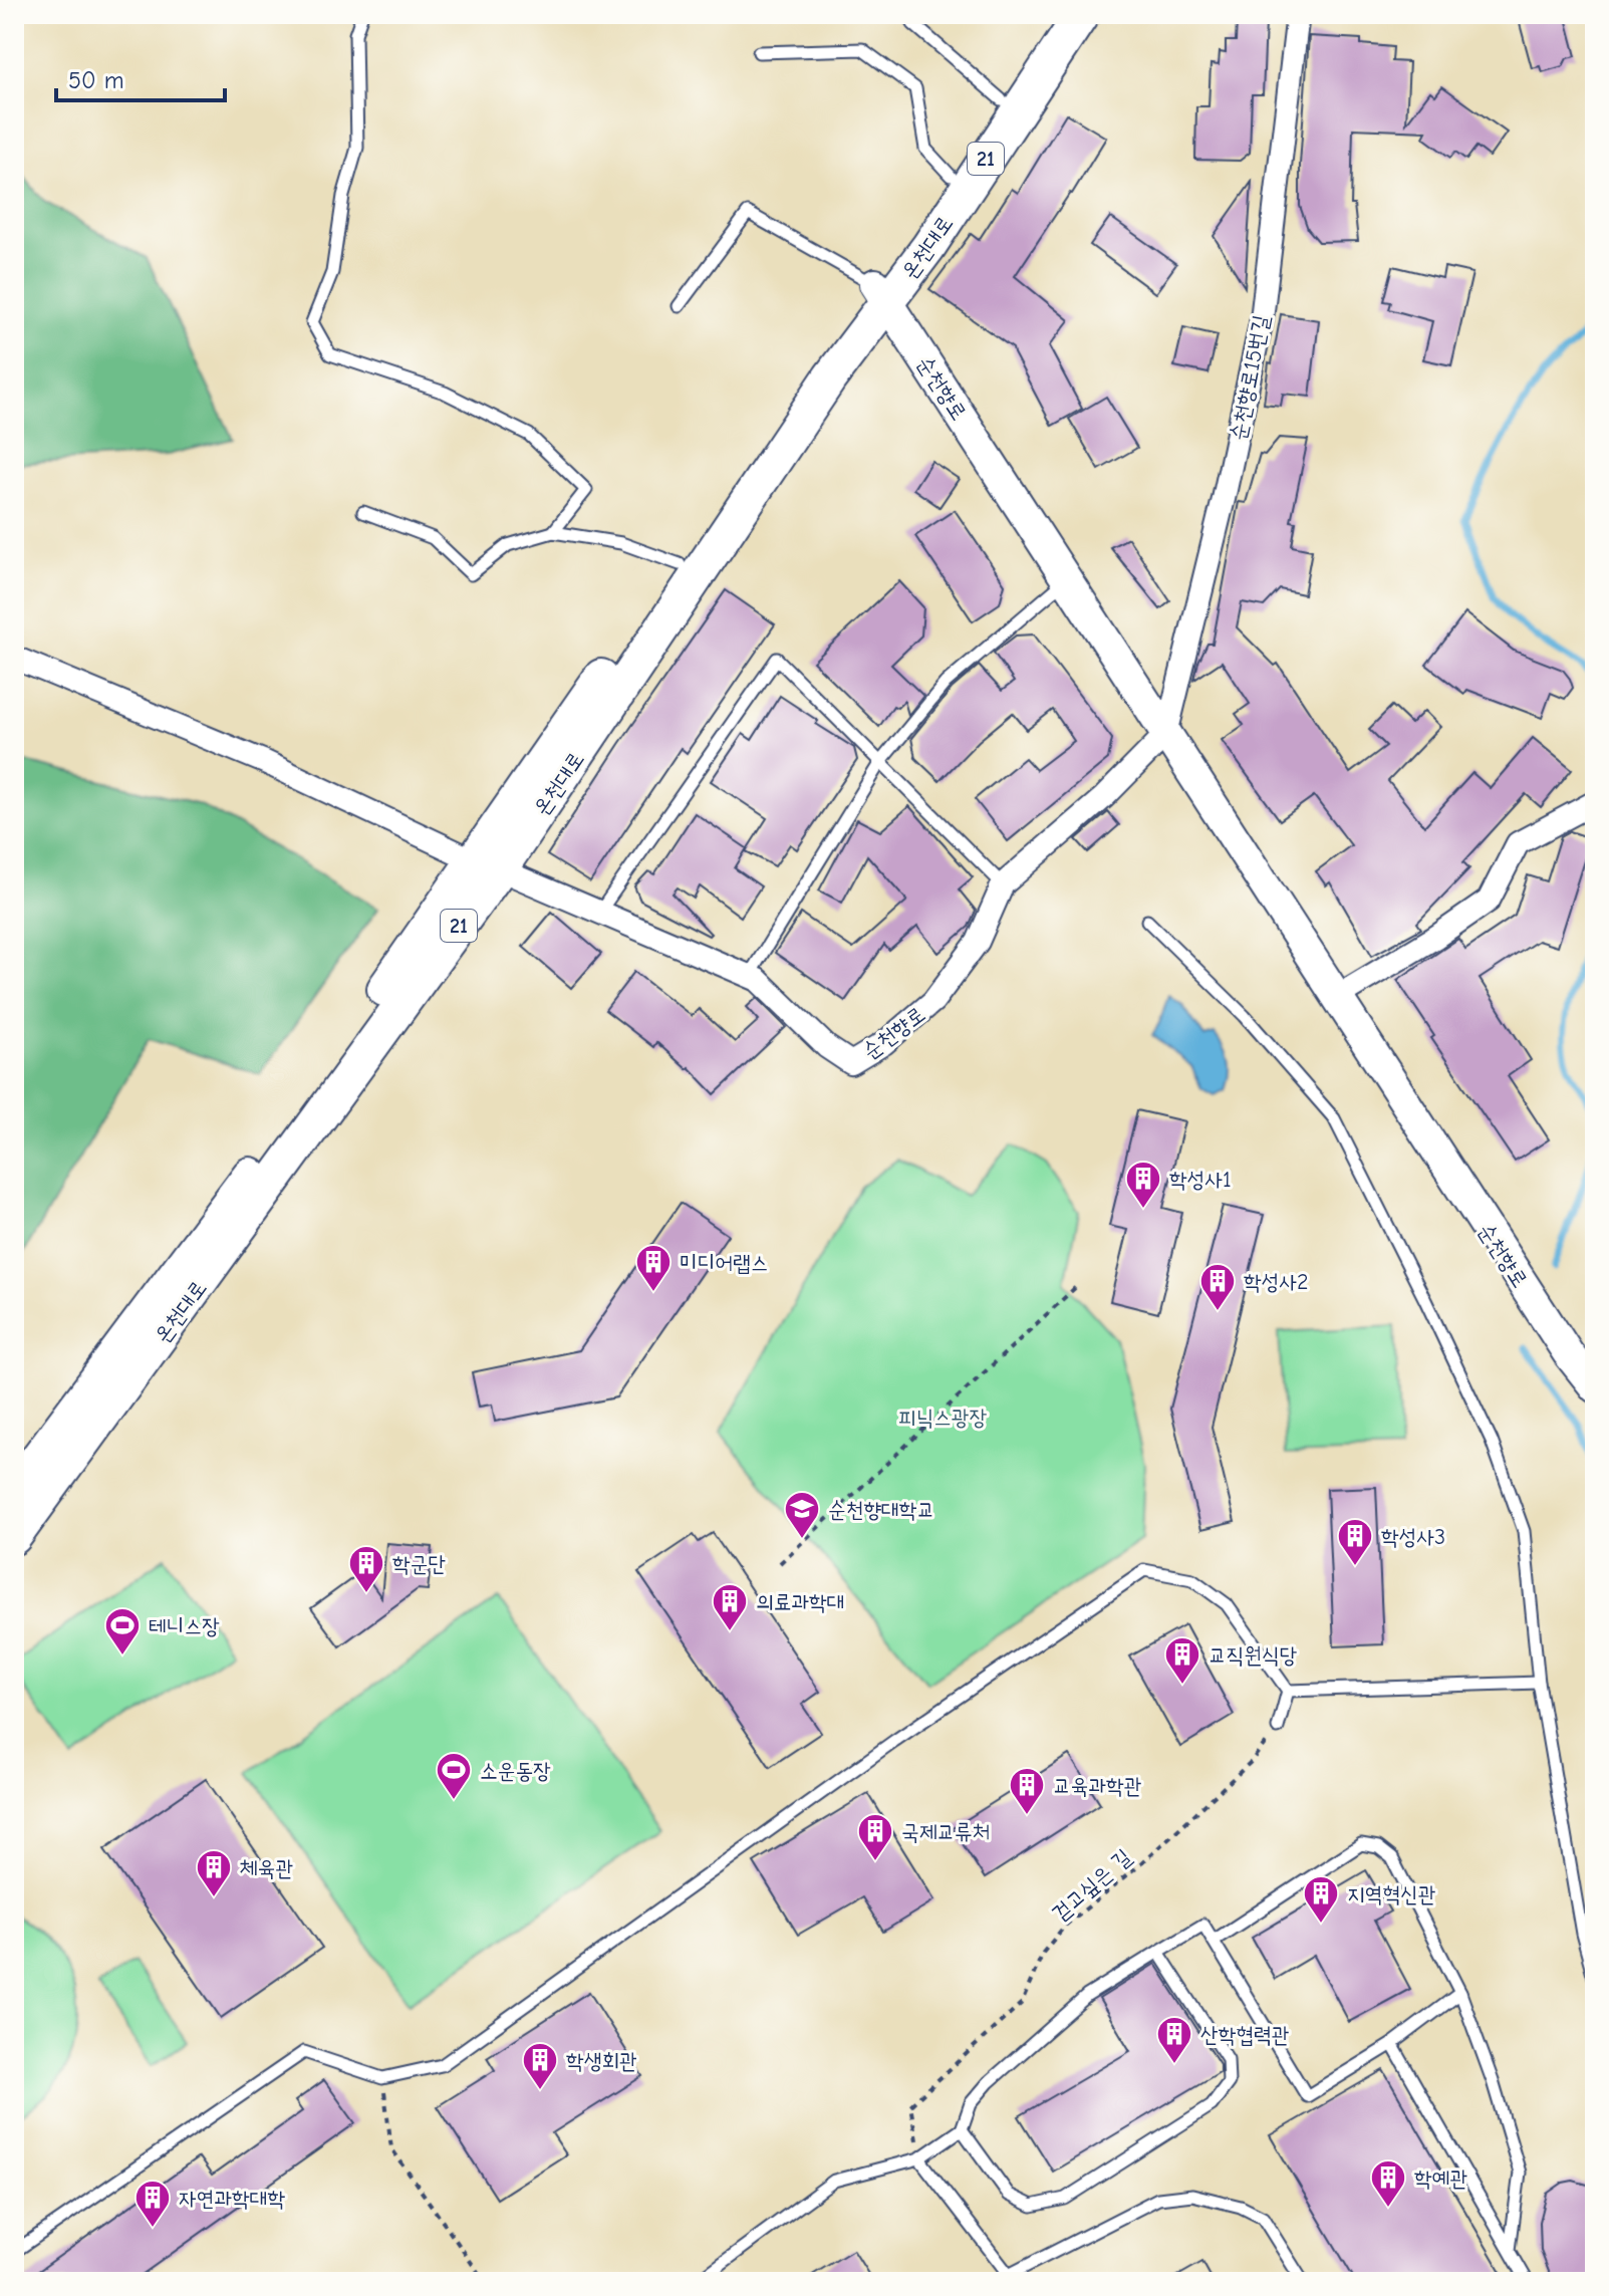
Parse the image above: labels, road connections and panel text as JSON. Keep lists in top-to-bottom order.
{
  "streets": {
    "main road": ["21", "온천대로", "순천향로"],
    "street": ["순천향로15번길"],
    "path": ["걷고싶은 길"]
  },
  "crossings": [
    ["온천대로", "순천향로"],
    ["순천향로15번길", "순천향로"]
  ],
  "parks": ["피닉스광장"],
  "places": {
    "building": [
      "학성사1",
      "미디어랩스",
      "학성사2",
      "학성사3",
      "학군단",
      "의료과학대",
      "교직원식당",
      "교육과학관",
      "국제교류처",
      "체육관",
      "지역혁신관",
      "산학협력관",
      "학생회관",
      "학예관",
      "자연과학대학"
    ],
    "school or university": ["순천향대학교"],
    "sports": ["테니스장", "소운동장"]
  },
  "scale_bar": "50 m"
}
